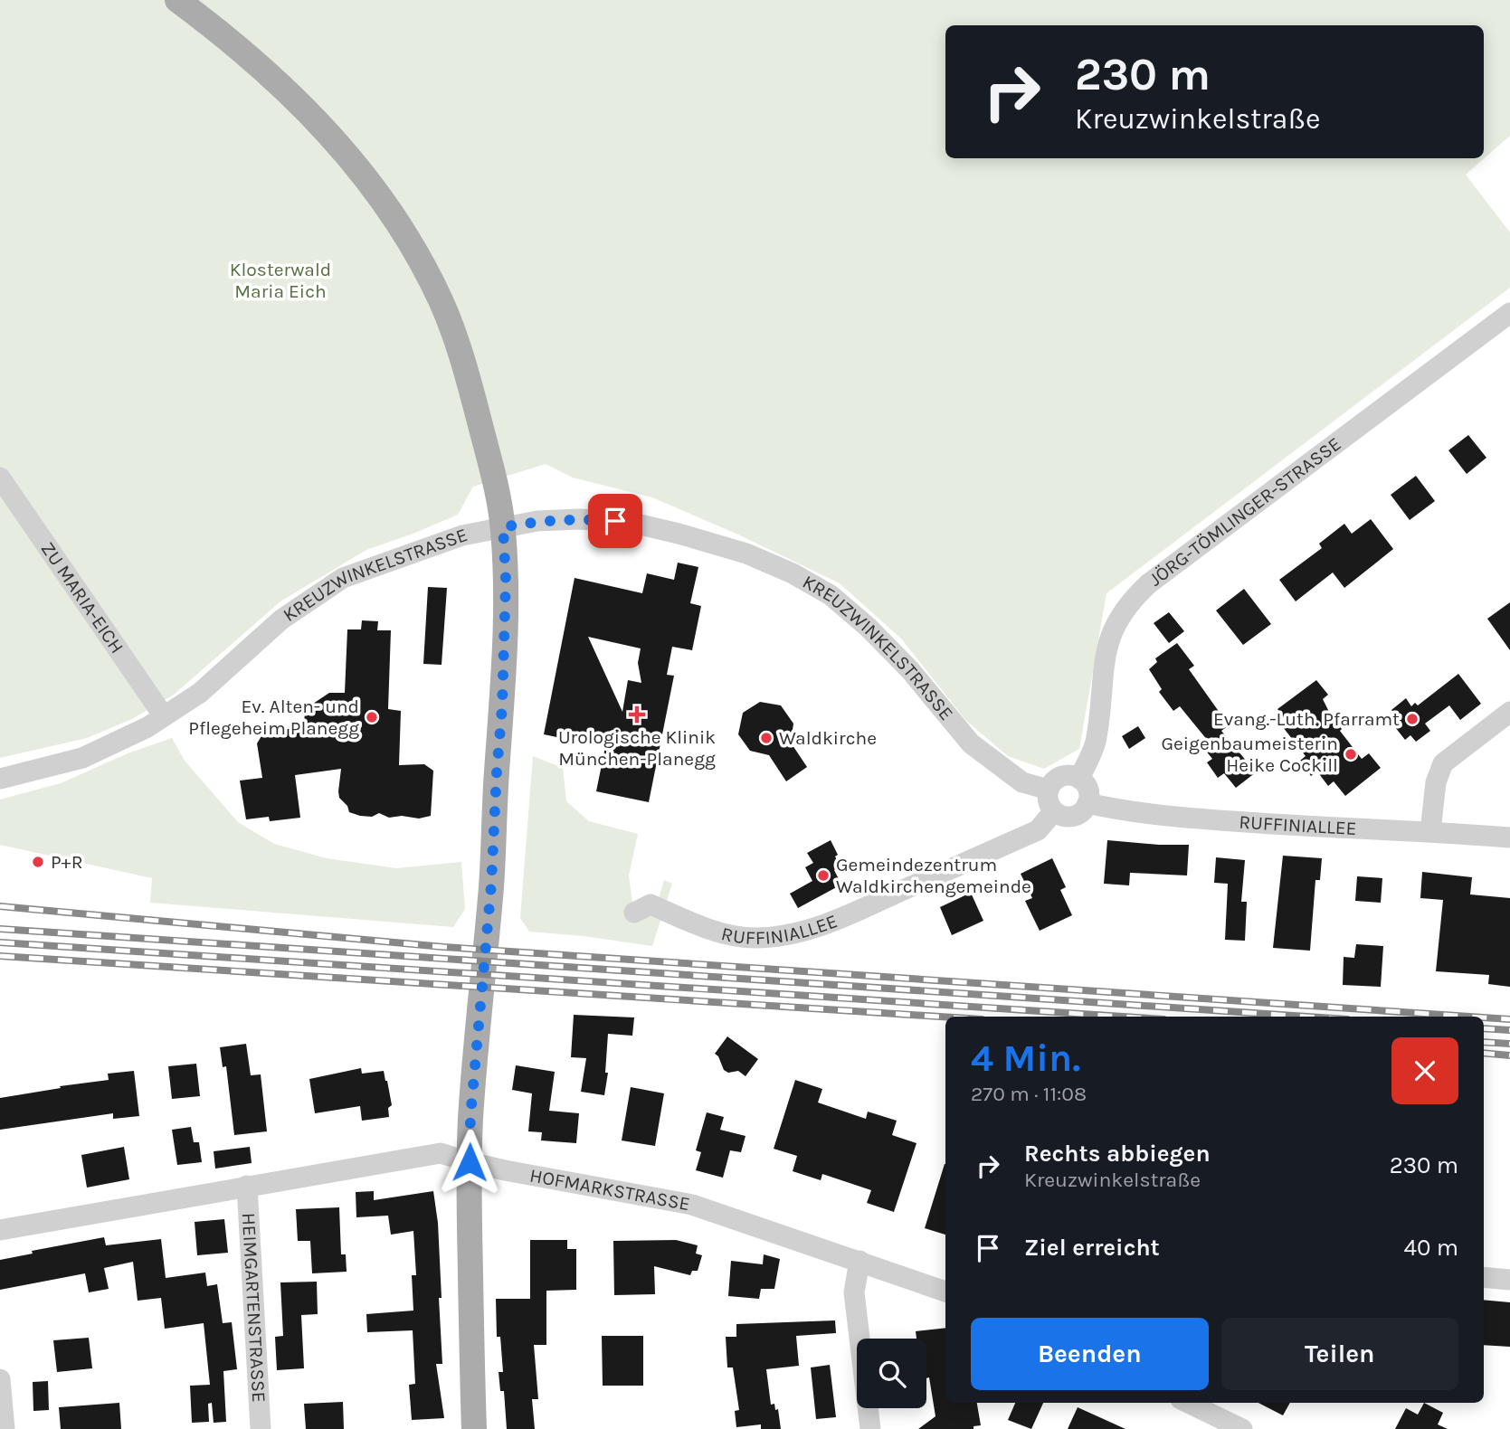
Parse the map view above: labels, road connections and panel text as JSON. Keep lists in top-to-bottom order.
{
  "streets": {
    "street": [
      "JÖRG-TÖMLINGER-STRASSE",
      "KREUZWINKELSTRASSE",
      "ZU MARIA-EICH",
      "RUFFINIALLEE",
      "HOFMARKSTRASSE",
      "HEIMGARTENSTRASSE"
    ]
  },
  "crossings": [
    ["JÖRG-TÖMLINGER-STRASSE", "KREUZWINKELSTRASSE"],
    ["JÖRG-TÖMLINGER-STRASSE", "RUFFINIALLEE"],
    ["KREUZWINKELSTRASSE", "ZU MARIA-EICH"],
    ["KREUZWINKELSTRASSE", "RUFFINIALLEE"],
    ["HOFMARKSTRASSE", "HEIMGARTENSTRASSE"]
  ],
  "parks": ["Klosterwald Maria Eich"],
  "places": {
    "health": ["Urologische Klinik München-Planegg"],
    "other": [
      "Ev. Alten- und Pflegeheim Planegg",
      "Evang.-Luth. Pfarramt",
      "Waldkirche",
      "Geigenbaumeisterin Heike Cockill",
      "P+R",
      "Gemeindezentrum Waldkirchengemeinde"
    ]
  },
  "page": {
    "turn": ["230 m", "Kreuzwinkelstraße"],
    "heading": ["4 Min.", "270 m · 11:08"],
    "list": [
      {
        "name": "Rechts abbiegen",
        "note": "Kreuzwinkelstraße",
        "value": "230 m"
      },
      {
        "name": "Ziel erreicht",
        "value": "40 m"
      }
    ],
    "buttons": ["Beenden", "Teilen"]
  }
}
